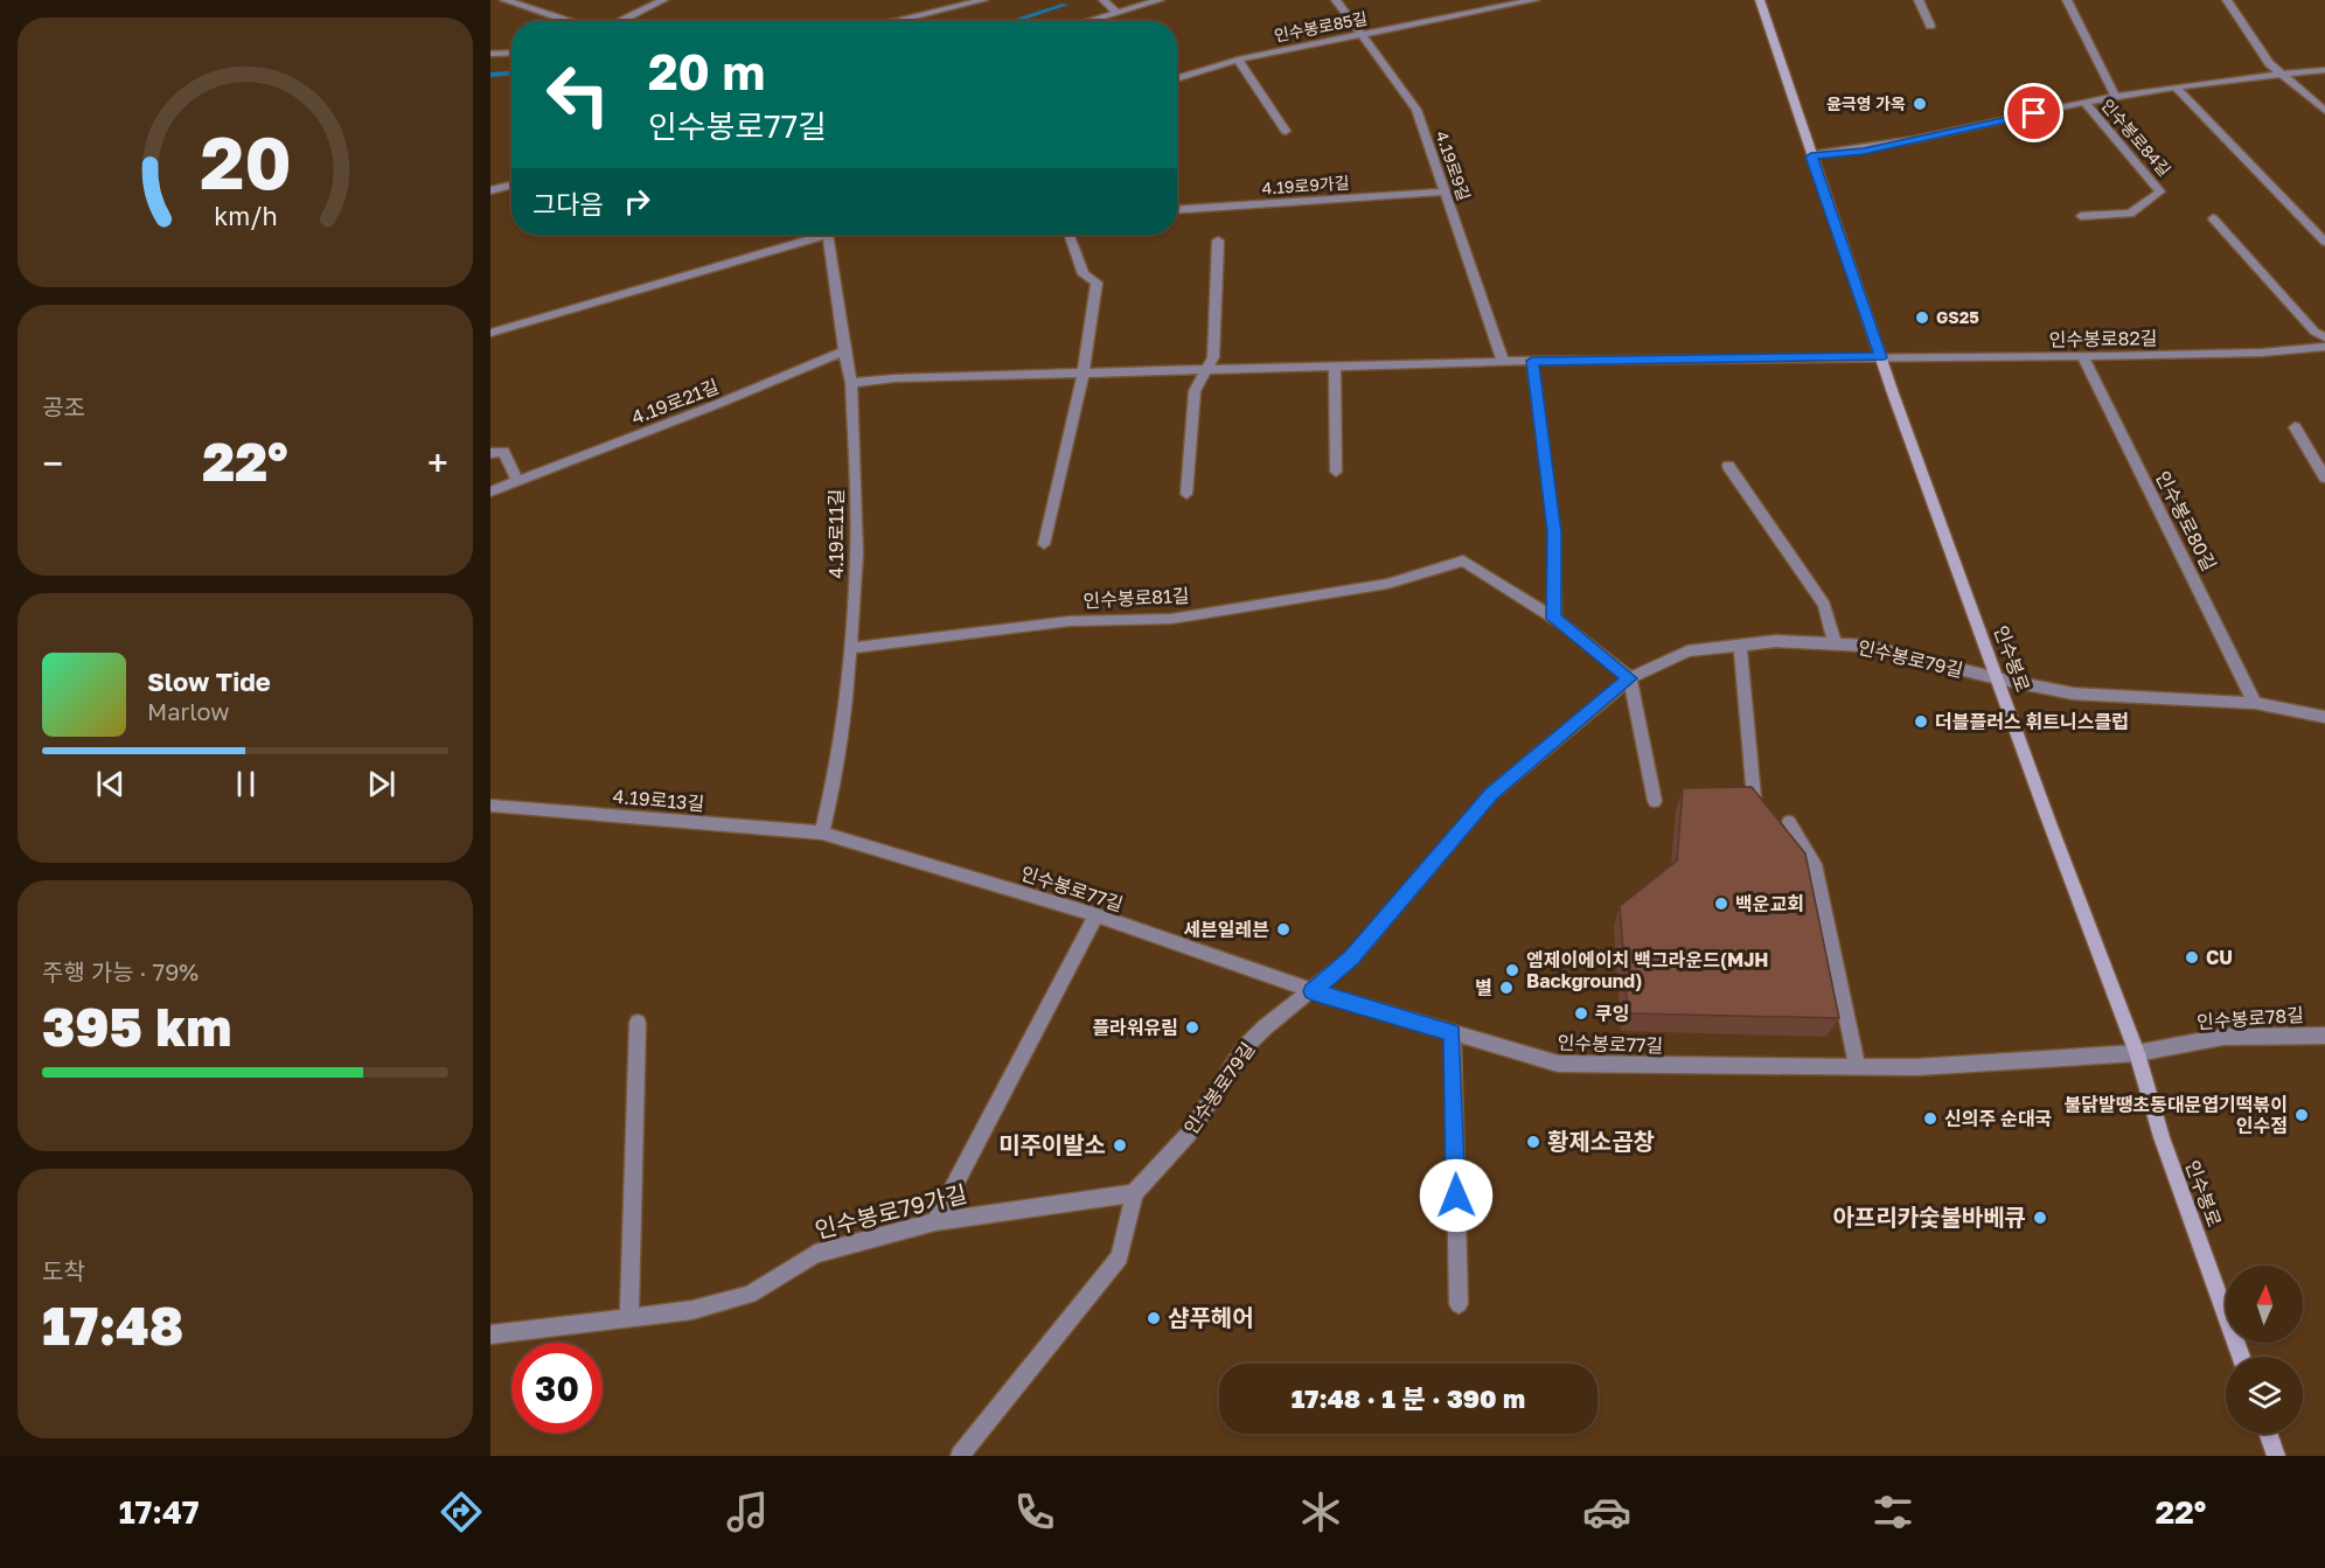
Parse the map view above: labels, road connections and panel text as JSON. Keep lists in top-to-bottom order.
{
  "streets": {
    "main road": ["인수봉로"],
    "street": [
      "인수봉로85길",
      "인수봉로84길",
      "4.19로9길",
      "4.19로9가길",
      "인수봉로82길",
      "4.19로21길",
      "인수봉로80길",
      "4.19로11길",
      "인수봉로81길",
      "인수봉로79길",
      "4.19로13길",
      "인수봉로77길",
      "인수봉로78길",
      "인수봉로79가길"
    ]
  },
  "crossings": [
    ["인수봉로85길", "4.19로9길"],
    ["인수봉로84길", "인수봉로"],
    ["4.19로9길", "4.19로9가길"],
    ["인수봉로82길", "인수봉로80길"],
    ["인수봉로82길", "인수봉로"],
    ["4.19로21길", "4.19로11길"],
    ["4.19로11길", "인수봉로81길"],
    ["4.19로11길", "4.19로13길"],
    ["4.19로11길", "인수봉로77길"],
    ["인수봉로79길", "인수봉로"],
    ["인수봉로79길", "인수봉로77길"],
    ["인수봉로79길", "인수봉로79가길"],
    ["인수봉로", "인수봉로77길"],
    ["인수봉로", "인수봉로78길"],
    ["4.19로13길", "인수봉로77길"],
    ["인수봉로77길", "인수봉로78길"]
  ],
  "places": [
    "윤극영 가옥",
    "GS25",
    "더블플러스 휘트니스클럽",
    "백운교회",
    "세븐일레븐",
    "CU",
    "엠제이에이치 백그라운드(MJH Background)",
    "별",
    "쿠잉",
    "플라워유림",
    "불닭발땡초동대문엽기떡볶이 인수점",
    "신의주 순대국",
    "황제소곱창",
    "미주이발소",
    "아프리카숯불바베큐",
    "샴푸헤어"
  ],
  "north": "top",
  "page": {
    "turn": ["20 m", "인수봉로77길"],
    "then": "그다음",
    "tile": [
      "공조",
      ["주행 가능 · 79%", "395 km"],
      ["도착", "17:48"]
    ],
    "heat": ["−", "22°", "+"],
    "song": ["Slow Tide", "Marlow"],
    "limit": "30",
    "trip": "17:48 · 1 분 · 390 m",
    "tabs": ["17:47", "22°"],
    "gauge": ["20", "km/h"]
  }
}
